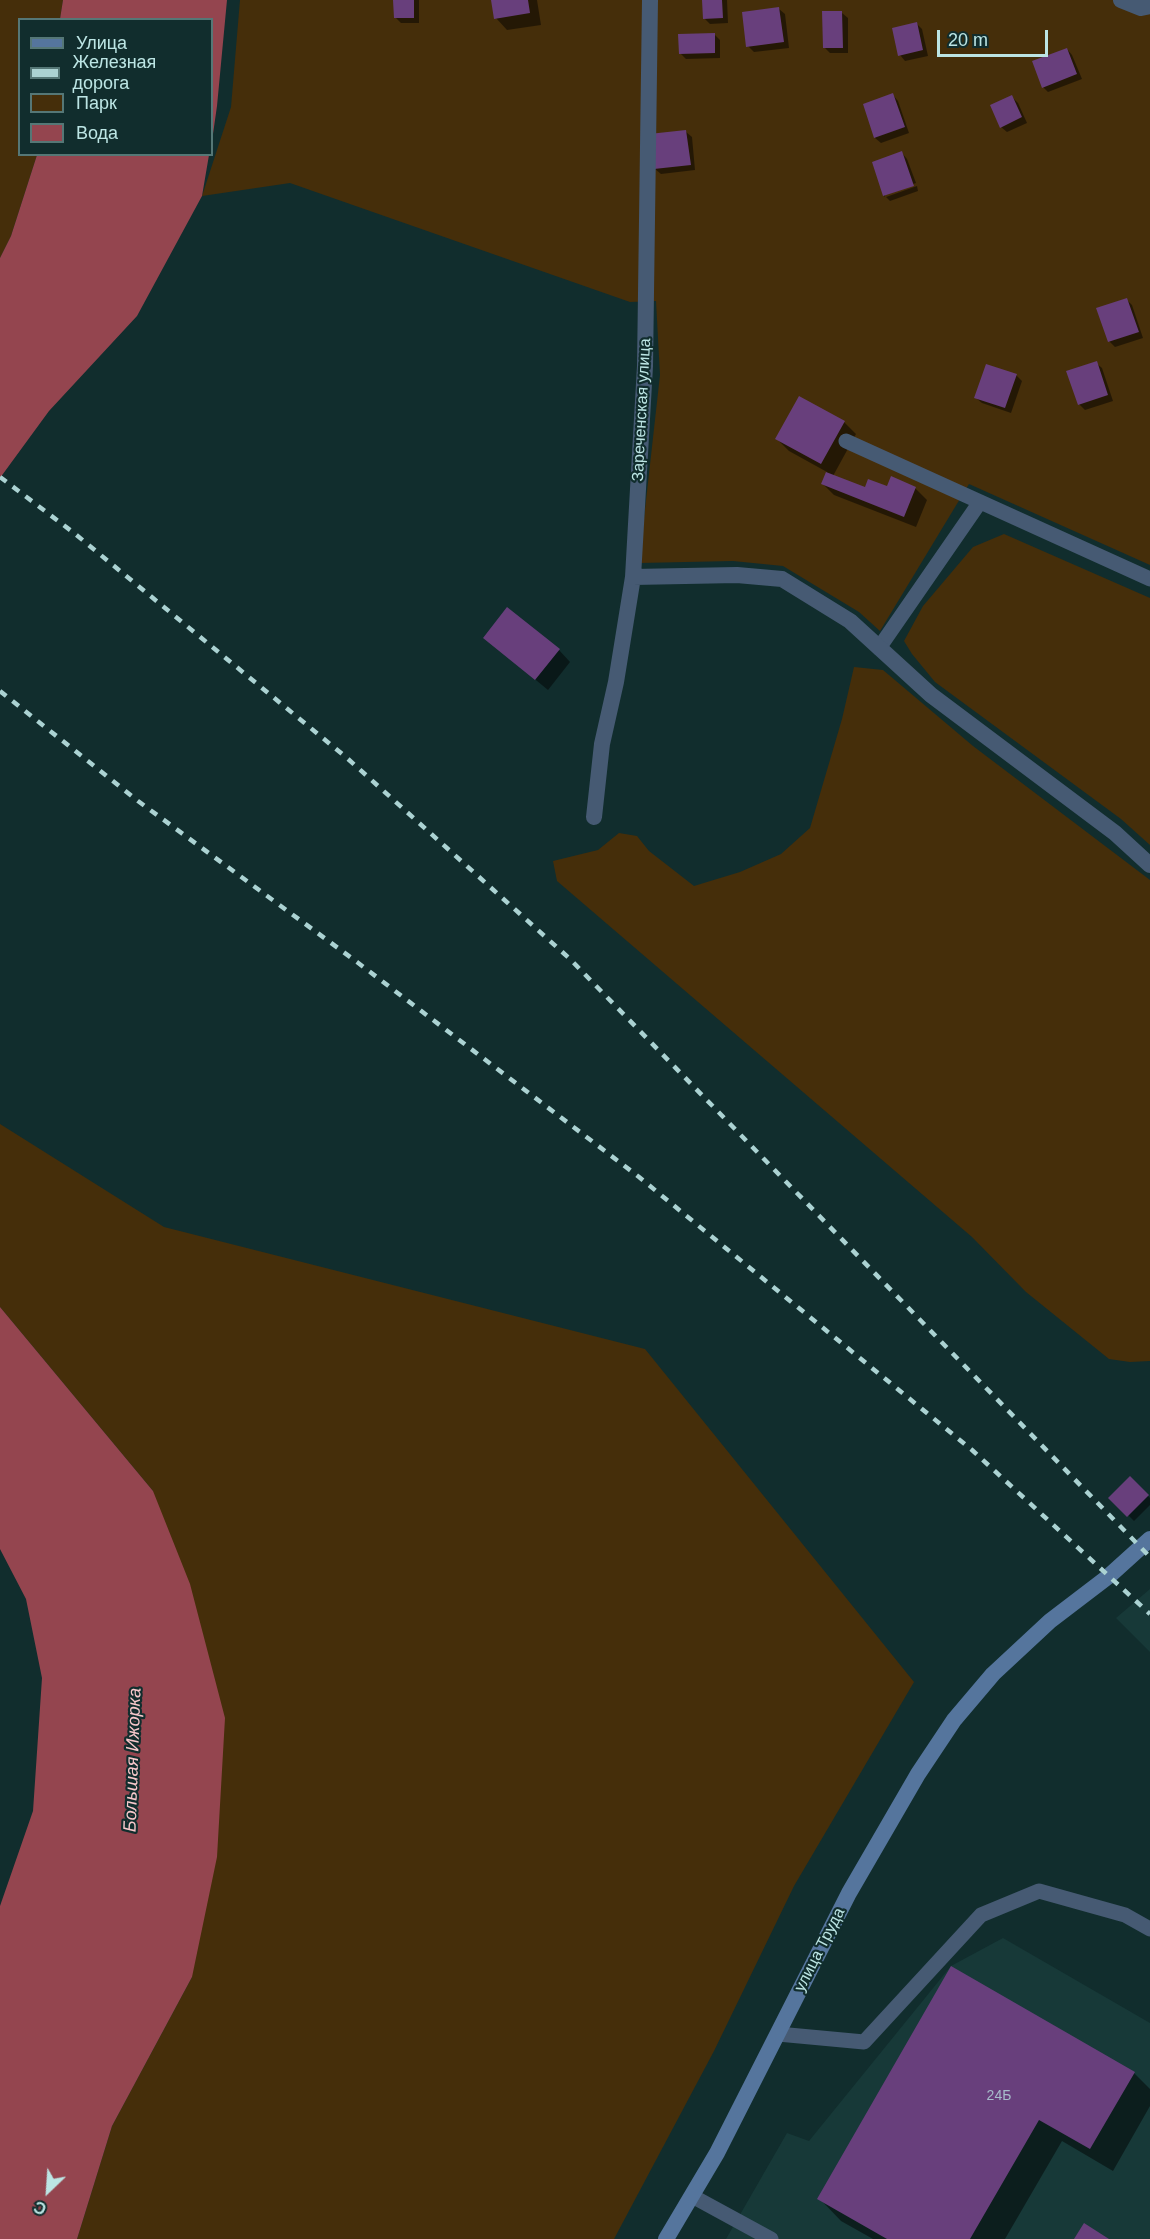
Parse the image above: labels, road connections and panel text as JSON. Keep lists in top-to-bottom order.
{
  "streets": {
    "main road": ["улица Труда"],
    "street": ["Зареченская улица"]
  },
  "water": ["Большая Ижорка"],
  "house_numbers": ["24Б"],
  "legend": [
    "Улица",
    "Железная дорога",
    "Парк",
    "Вода"
  ],
  "scale_bar": "20 m",
  "north": "bottom left"
}
